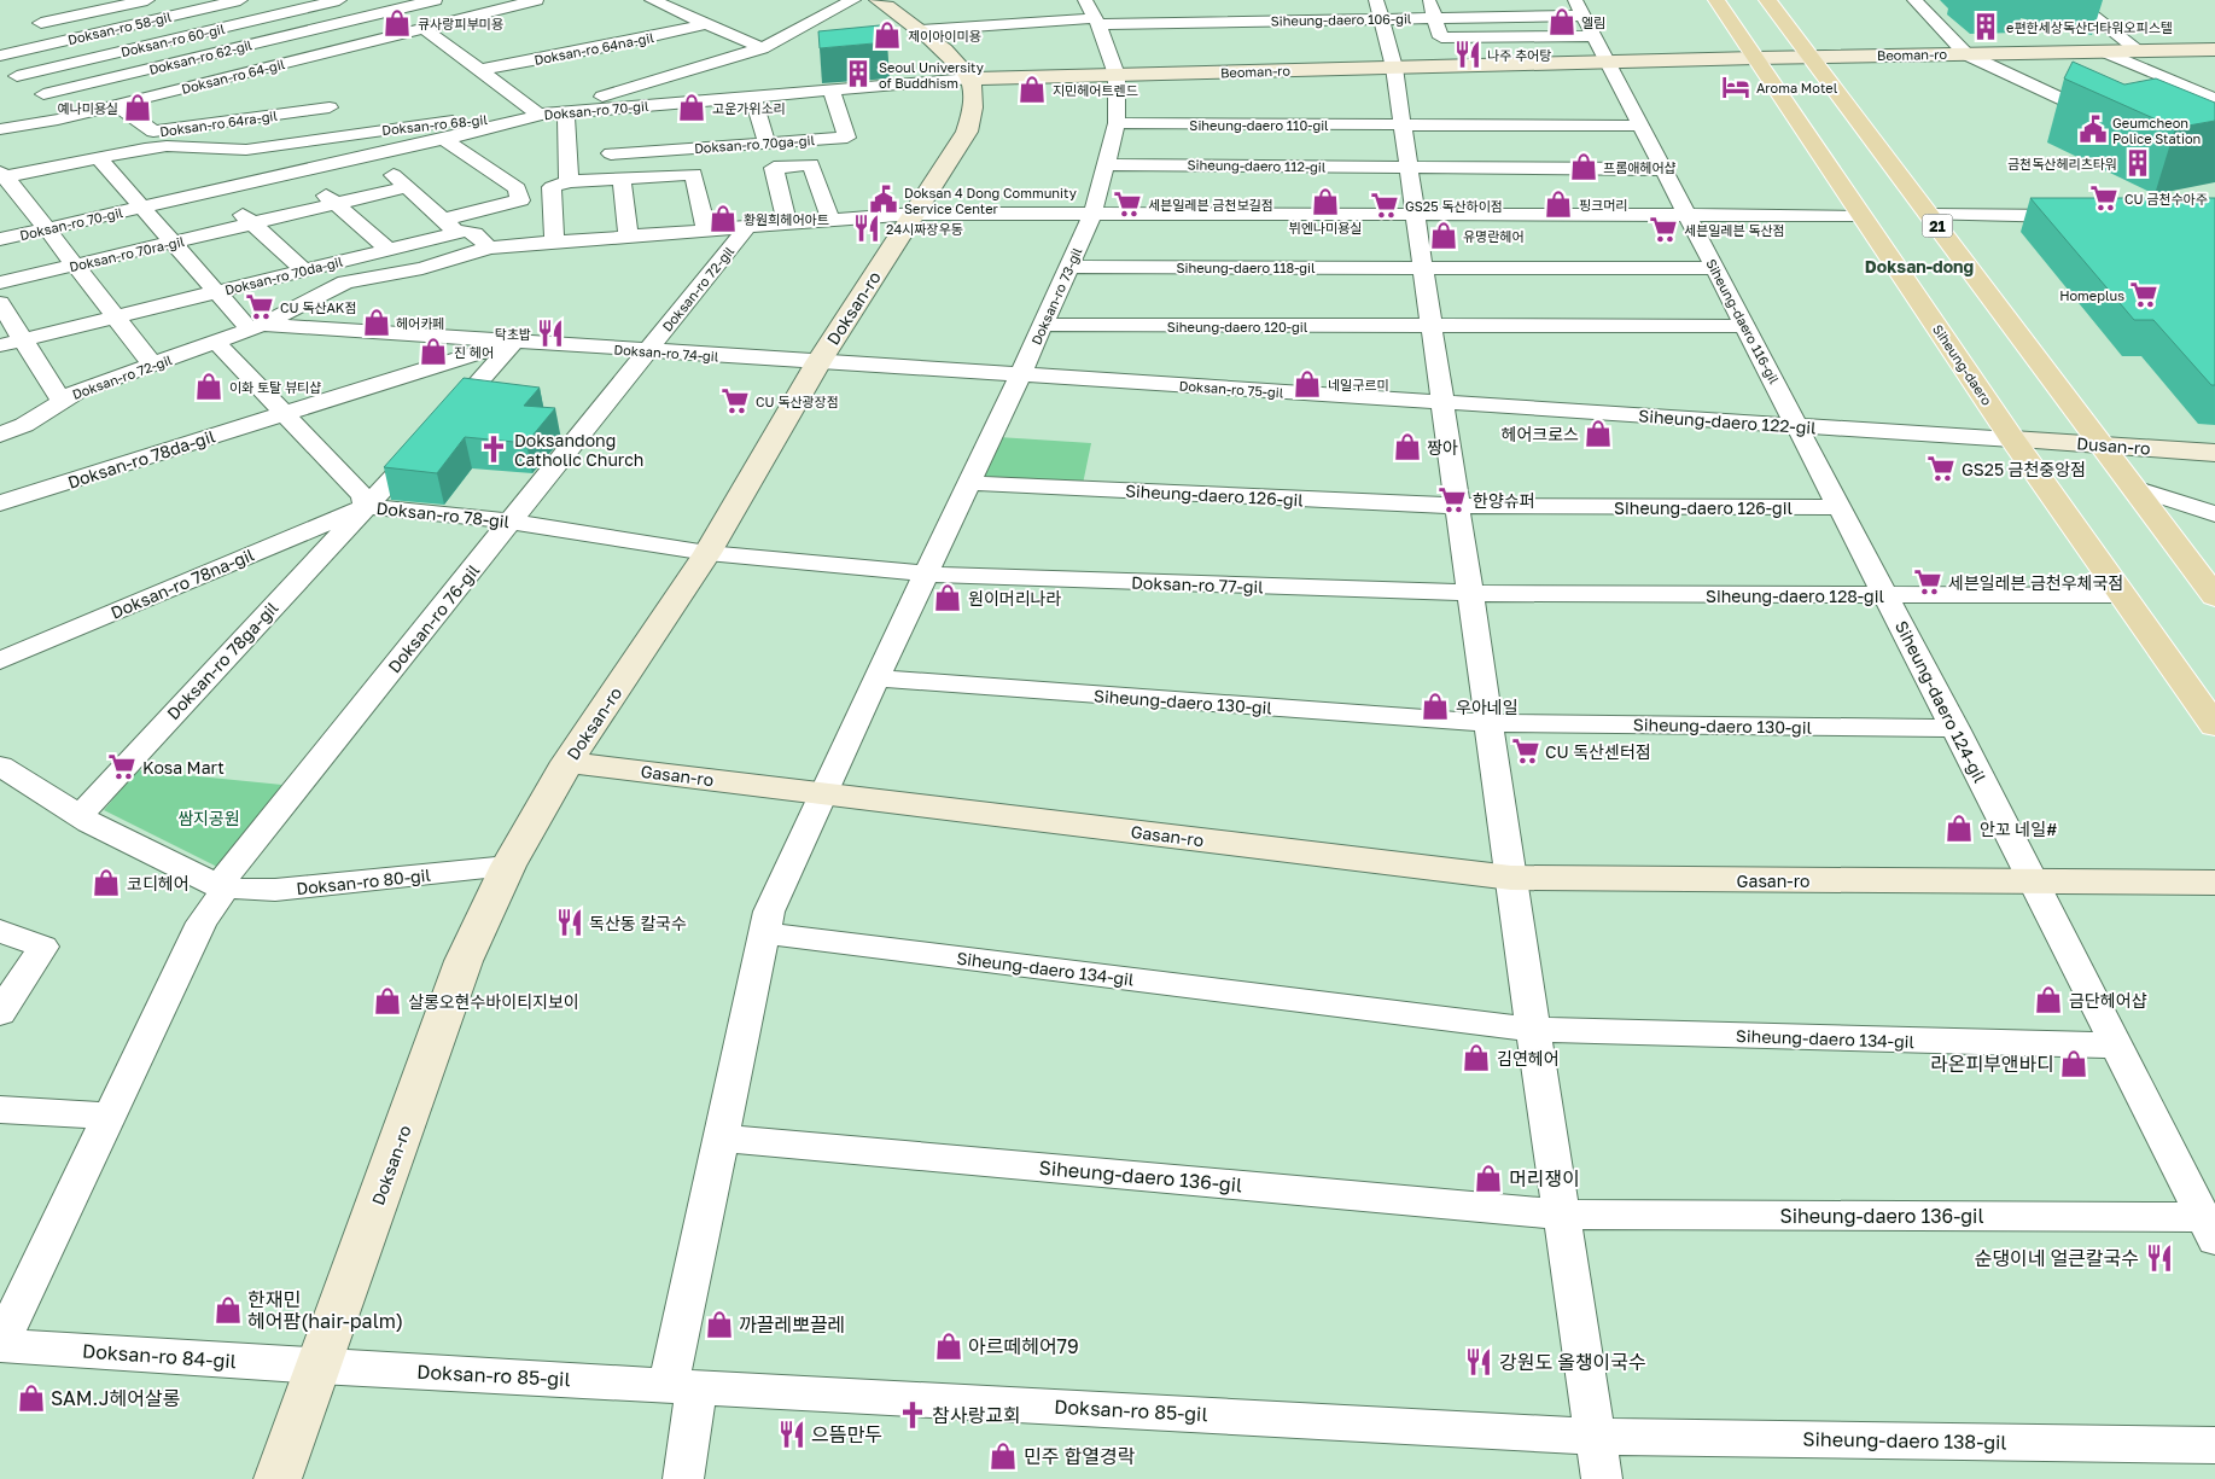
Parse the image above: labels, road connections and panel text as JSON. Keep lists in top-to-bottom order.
{
  "streets": {
    "main road": [
      "Beoman-ro",
      "21",
      "Doksan-ro",
      "Siheung-daero",
      "Dusan-ro",
      "Gasan-ro"
    ],
    "street": [
      "Siheung-daero 106-gil",
      "Doksan-ro 58-gil",
      "Doksan-ro 60-gil",
      "Doksan-ro 64na-gil",
      "Doksan-ro 62-gil",
      "Doksan-ro 64-gil",
      "Doksan-ro 70-gil",
      "Doksan-ro 64ra-gil",
      "Doksan-ro 68-gil",
      "Siheung-daero 110-gil",
      "Doksan-ro 70ga-gil",
      "Siheung-daero 112-gil",
      "Doksan-ro 70ra-gil",
      "Siheung-daero 118-gil",
      "Doksan-ro 70da-gil",
      "Doksan-ro 72-gil",
      "Doksan-ro 73-gil",
      "Siheung-daero 116-gil",
      "Siheung-daero 120-gil",
      "Doksan-ro 74-gil",
      "Doksan-ro 75-gil",
      "Siheung-daero 122-gil",
      "Doksan-ro 78da-gil",
      "Siheung-daero 126-gil",
      "Doksan-ro 78-gil",
      "Doksan-ro 78na-gil",
      "Doksan-ro 77-gil",
      "Siheung-daero 128-gil",
      "Doksan-ro 76-gil",
      "Doksan-ro 78ga-gil",
      "Siheung-daero 130-gil",
      "Siheung-daero 124-gil",
      "Doksan-ro 80-gil",
      "Siheung-daero 134-gil",
      "Siheung-daero 136-gil",
      "Doksan-ro 84-gil",
      "Doksan-ro 85-gil",
      "Siheung-daero 138-gil"
    ]
  },
  "crossings": [
    ["Beoman-ro", "Doksan-ro 70-gil"],
    ["Beoman-ro", "21"],
    ["Beoman-ro", "Doksan-ro"],
    ["Beoman-ro", "Siheung-daero"],
    ["Doksan-ro 64-gil", "Doksan-ro 64ra-gil"],
    ["Doksan-ro 70-gil", "Doksan-ro 68-gil"],
    ["Doksan-ro 70-gil", "Doksan-ro 70ga-gil"],
    ["Doksan-ro 70-gil", "Doksan-ro 70ra-gil"],
    ["Doksan-ro 70-gil", "Doksan-ro 70da-gil"],
    ["Doksan-ro 70-gil", "Doksan-ro"],
    ["Siheung-daero 110-gil", "Doksan-ro 73-gil"],
    ["Siheung-daero 110-gil", "Siheung-daero 116-gil"],
    ["Siheung-daero 112-gil", "Doksan-ro 73-gil"],
    ["Siheung-daero 112-gil", "Siheung-daero 116-gil"],
    ["21", "Dusan-ro"],
    ["Siheung-daero 118-gil", "Doksan-ro 73-gil"],
    ["Siheung-daero 118-gil", "Siheung-daero 116-gil"],
    ["Doksan-ro 72-gil", "Doksan-ro"],
    ["Doksan-ro 72-gil", "Doksan-ro 74-gil"],
    ["Doksan-ro 72-gil", "Doksan-ro 78-gil"],
    ["Doksan-ro 72-gil", "Doksan-ro 76-gil"],
    ["Doksan-ro 73-gil", "Siheung-daero 120-gil"],
    ["Doksan-ro 73-gil", "Doksan-ro 75-gil"],
    ["Doksan-ro", "Doksan-ro 74-gil"],
    ["Doksan-ro", "Doksan-ro 75-gil"],
    ["Doksan-ro", "Doksan-ro 78-gil"],
    ["Doksan-ro", "Doksan-ro 77-gil"],
    ["Doksan-ro", "Gasan-ro"],
    ["Doksan-ro", "Doksan-ro 80-gil"],
    ["Doksan-ro", "Doksan-ro 84-gil"],
    ["Doksan-ro", "Doksan-ro 85-gil"],
    ["Siheung-daero 116-gil", "Siheung-daero 120-gil"],
    ["Siheung-daero 116-gil", "Siheung-daero 122-gil"],
    ["Siheung-daero 116-gil", "Siheung-daero 124-gil"],
    ["Doksan-ro 74-gil", "Doksan-ro 75-gil"],
    ["Doksan-ro 74-gil", "Doksan-ro 78da-gil"],
    ["Doksan-ro 74-gil", "Doksan-ro 78-gil"],
    ["Doksan-ro 74-gil", "Doksan-ro 76-gil"],
    ["Siheung-daero", "Siheung-daero 122-gil"],
    ["Siheung-daero", "Dusan-ro"],
    ["Siheung-daero", "Siheung-daero 128-gil"],
    ["Doksan-ro 75-gil", "Siheung-daero 122-gil"],
    ["Siheung-daero 122-gil", "Dusan-ro"],
    ["Siheung-daero 122-gil", "Siheung-daero 124-gil"],
    ["Doksan-ro 78da-gil", "Doksan-ro 78-gil"],
    ["Siheung-daero 126-gil", "Siheung-daero 124-gil"],
    ["Doksan-ro 78-gil", "Doksan-ro 78na-gil"],
    ["Doksan-ro 78-gil", "Doksan-ro 77-gil"],
    ["Doksan-ro 78-gil", "Doksan-ro 76-gil"],
    ["Doksan-ro 78-gil", "Doksan-ro 78ga-gil"],
    ["Doksan-ro 78na-gil", "Doksan-ro 78ga-gil"],
    ["Doksan-ro 77-gil", "Siheung-daero 128-gil"],
    ["Siheung-daero 128-gil", "Siheung-daero 124-gil"],
    ["Doksan-ro 76-gil", "Doksan-ro 80-gil"],
    ["Doksan-ro 78ga-gil", "Doksan-ro 80-gil"],
    ["Siheung-daero 130-gil", "Siheung-daero 124-gil"],
    ["Siheung-daero 124-gil", "Gasan-ro"],
    ["Doksan-ro 84-gil", "Doksan-ro 85-gil"],
    ["Doksan-ro 85-gil", "Siheung-daero 138-gil"]
  ],
  "districts": ["Doksan-dong"],
  "parks": ["쌈지공원"],
  "places": {
    "shop": [
      "엘림",
      "큐사랑피부미용",
      "제이아이미용",
      "지민헤어트렌드",
      "예나미용실",
      "고운가위소리",
      "프롬애헤어샵",
      "뷔엔나미용실",
      "핑크머리",
      "황원희헤어아트",
      "유명란헤어",
      "헤어카페",
      "진 헤어",
      "네일구르미",
      "이화 토탈 뷰티샵",
      "헤어크로스",
      "짱아",
      "원이머리나라",
      "우아네일",
      "안꼬 네일#",
      "코디헤어",
      "금단헤어샵",
      "살롱오현수바이티지보이",
      "김연헤어",
      "라온피부앤바디",
      "머리쟁이",
      "한재민 헤어팜(hair-palm)",
      "까끌레뽀끌레",
      "아르떼헤어79",
      "SAM.J헤어살롱",
      "민주 합열경락"
    ],
    "building": ["e편한세상독산더타워오피스텔", "Seoul University of Buddhism", "금천독산헤리츠타워"],
    "restaurant": [
      "나주 추어탕",
      "24시짜장우동",
      "탁초밥",
      "독산동 칼국수",
      "순댕이네 얼큰칼국수",
      "강원도 올챙이국수",
      "으뜸만두"
    ],
    "hotel": ["Aroma Motel"],
    "public building": ["Geumcheon Police Station", "Doksan 4 Dong Community Service Center"],
    "supermarket": [
      "CU 금천수아주",
      "세븐일레븐 금천보길점",
      "GS25 독산하이점",
      "세븐일레븐 독산점",
      "Homeplus",
      "CU 독산AK점",
      "CU 독산광장점",
      "GS25 금천중앙점",
      "한양슈퍼",
      "세븐일레븐 금천우체국점",
      "CU 독산센터점",
      "Kosa Mart"
    ],
    "church": ["Doksandong Catholic Church", "참사랑교회"]
  }
}
